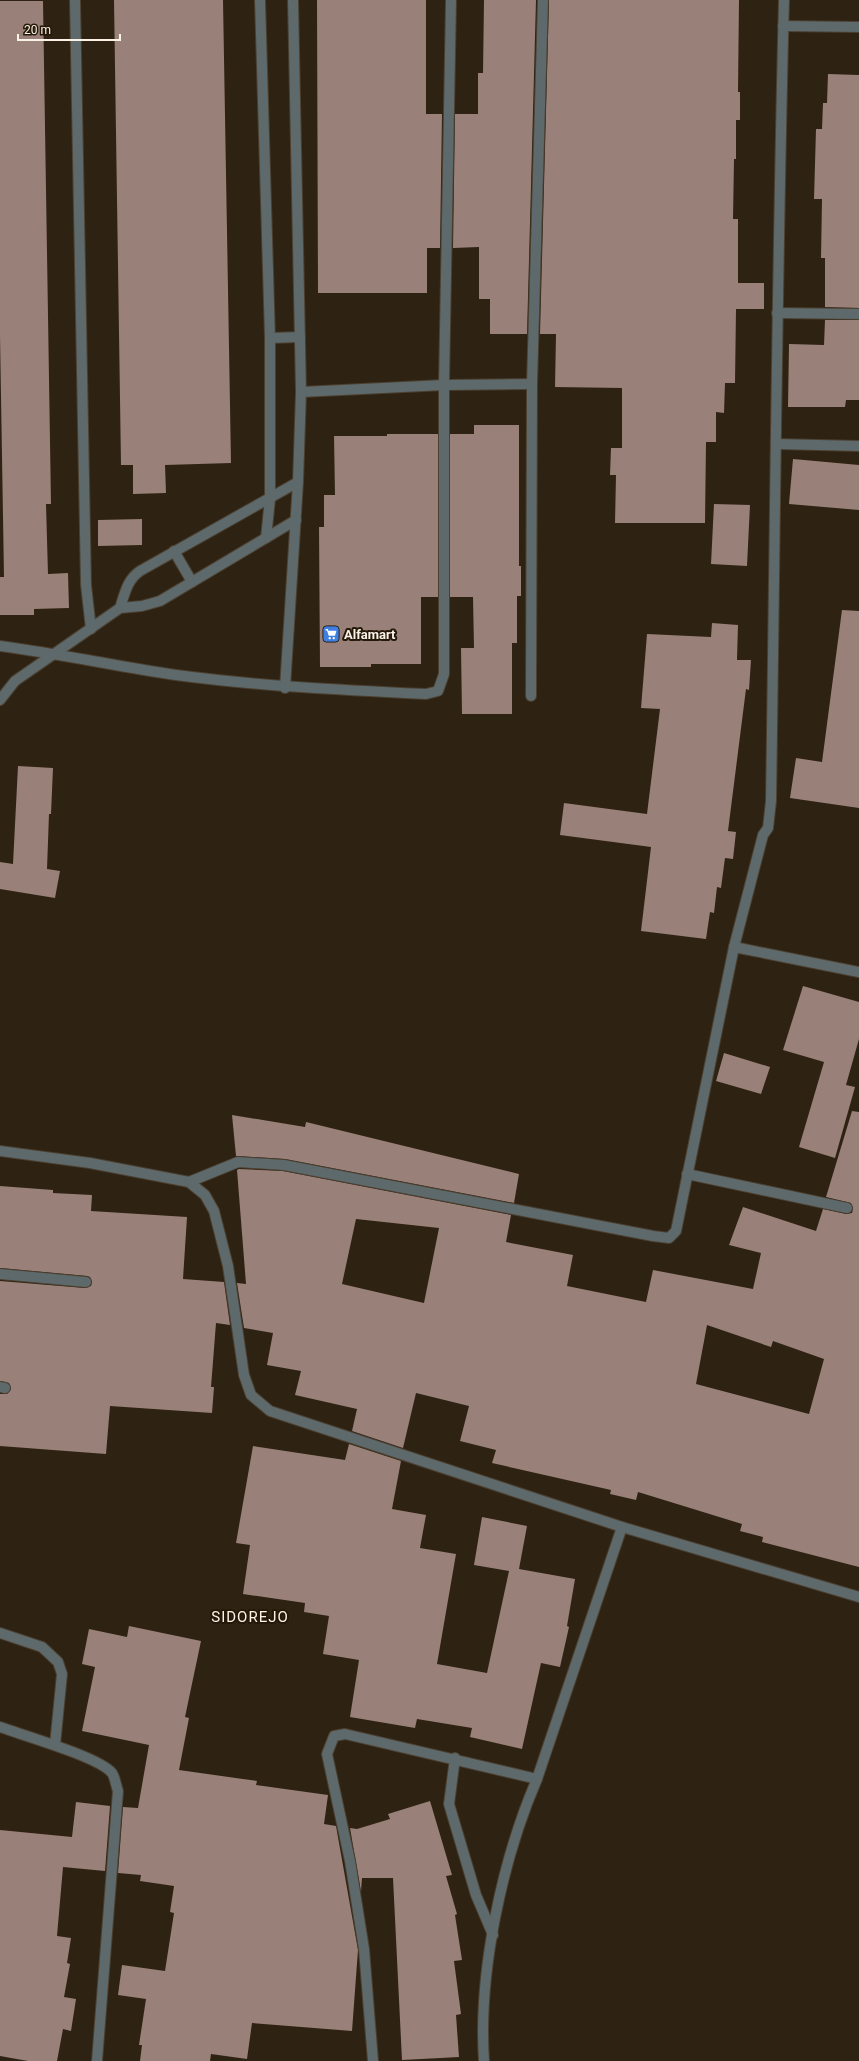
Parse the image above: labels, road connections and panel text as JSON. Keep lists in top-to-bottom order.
{
  "districts": ["SIDOREJO"],
  "places": {
    "supermarket": ["Alfamart"]
  },
  "scale_bar": "20 m"
}
